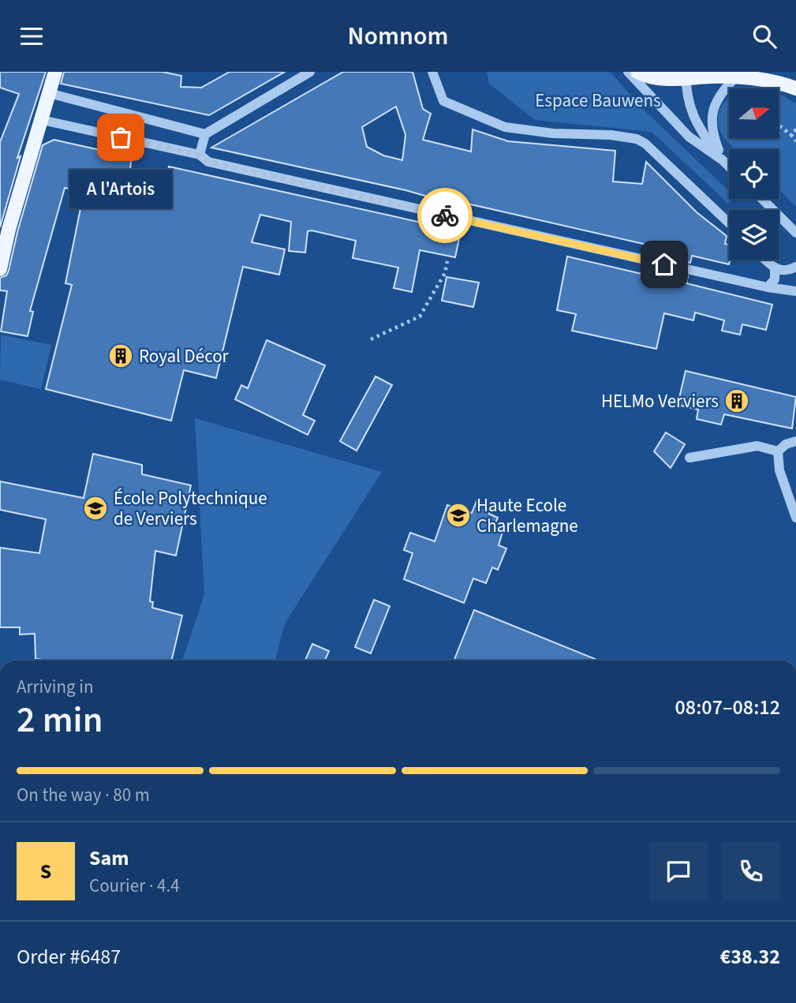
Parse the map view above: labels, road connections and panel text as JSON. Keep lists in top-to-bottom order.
{
  "parks": ["Espace Bauwens"],
  "places": {
    "other": ["A l'Artois"],
    "building": ["Royal Décor", "HELMo Verviers"],
    "school or university": ["École Polytechnique de Verviers", "Haute Ecole Charlemagne"]
  },
  "north": "right",
  "page": {
    "header": "Nomnom",
    "bubble": "A l'Artois",
    "heading": ["2 min", "Arriving in", "08:07–08:12"],
    "panel": [
      "Sam",
      "Courier · 4.4",
      "Order #6487",
      "€38.32"
    ],
    "bar": "On the way · 80 m",
    "round": "S"
  }
}
